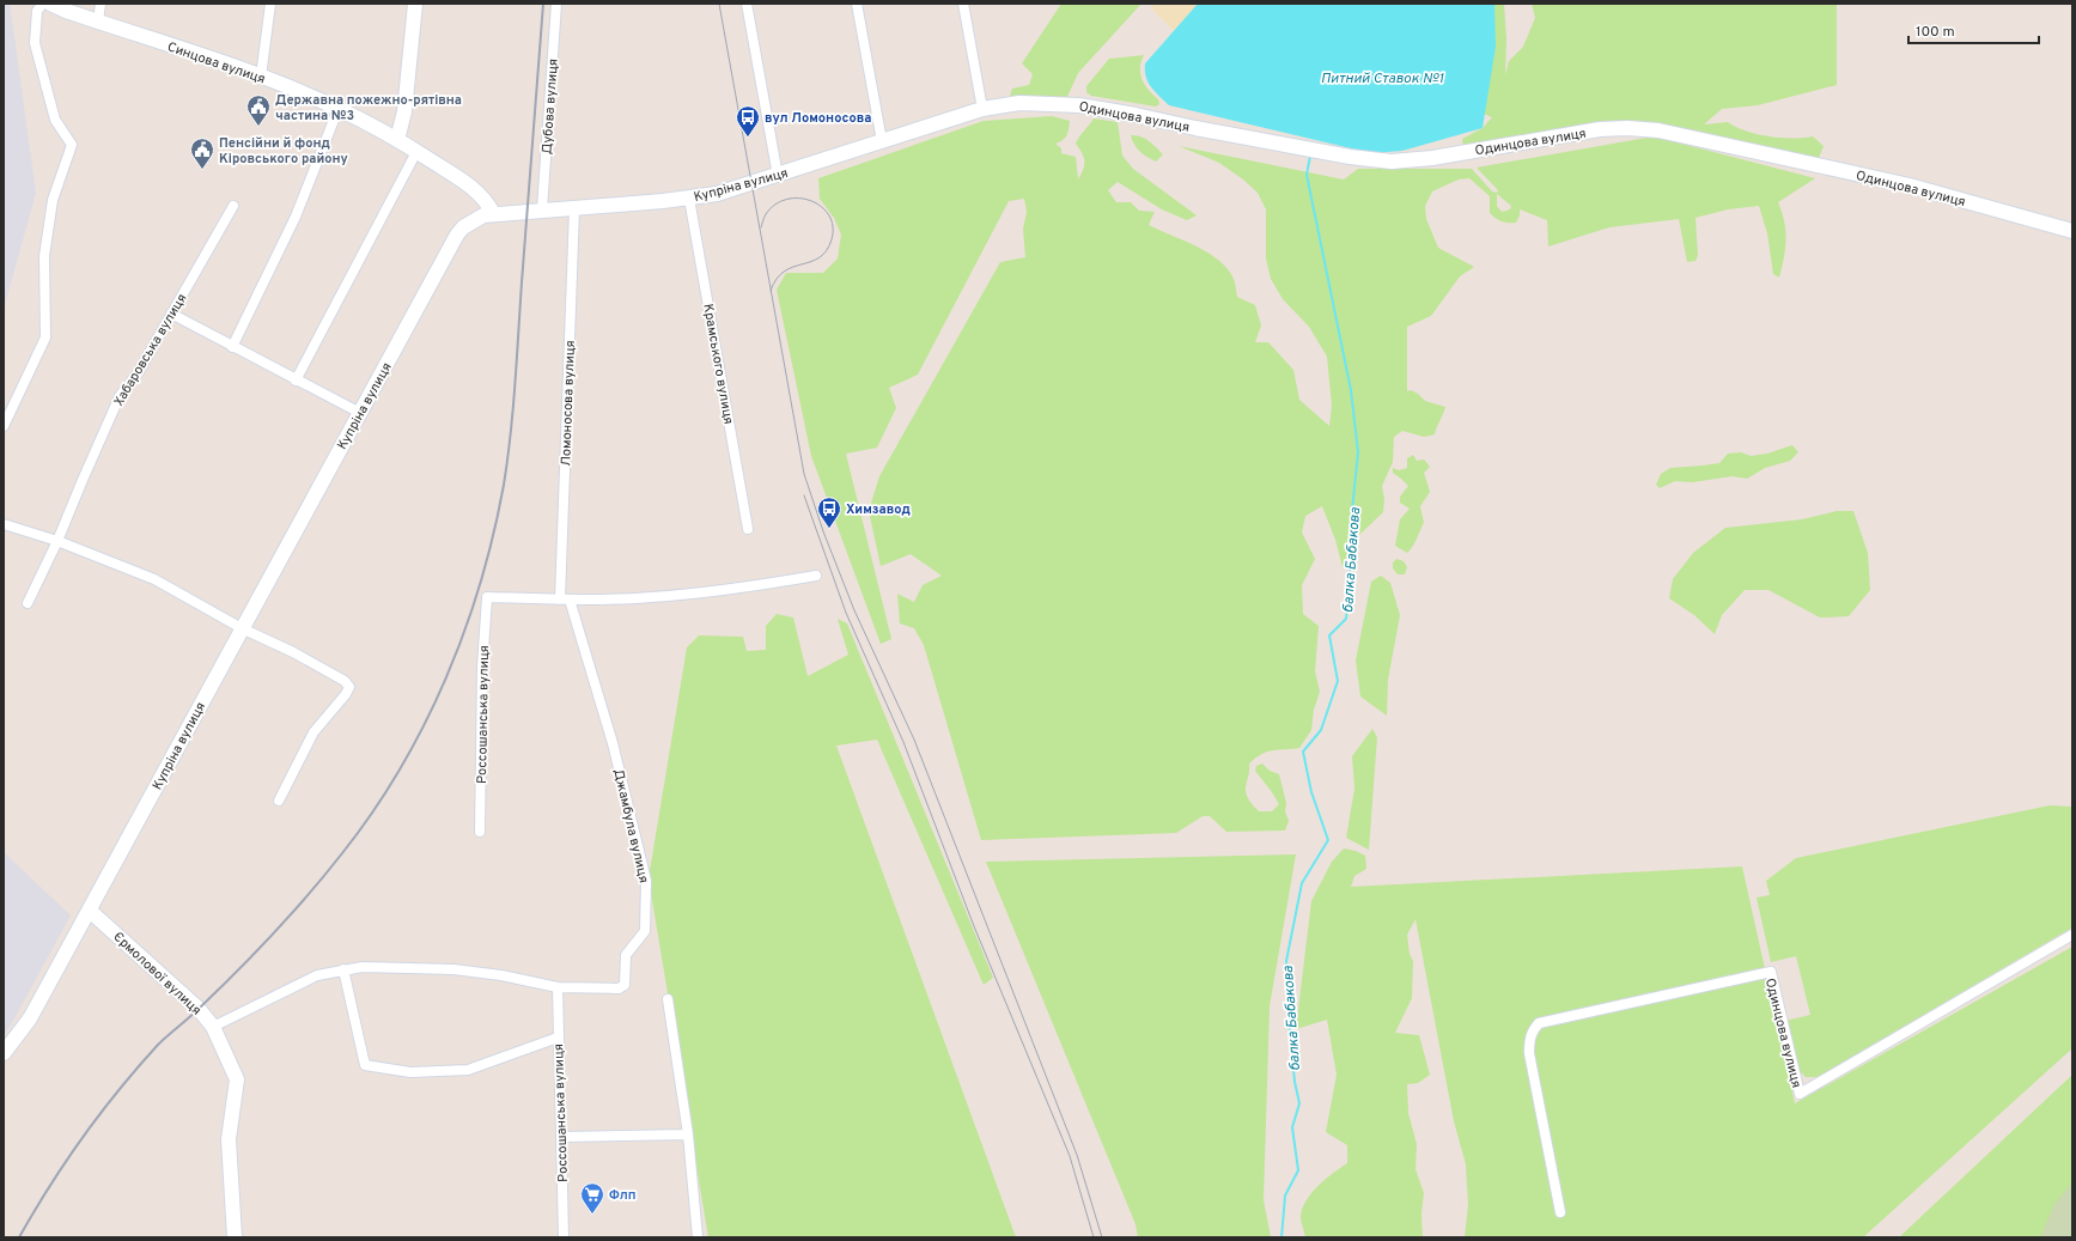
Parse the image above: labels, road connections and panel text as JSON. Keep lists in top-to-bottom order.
{
  "streets": {
    "main road": [
      "Синцова вулиця",
      "Одинцова вулиця",
      "Купріна вулиця",
      "Єрмолової вулиця"
    ],
    "street": [
      "Дубова вулиця",
      "Хабаровська вулиця",
      "Крамського вулиця",
      "Ломоносова вулиця",
      "Россошанська вулиця",
      "Джамбула вулиця"
    ]
  },
  "crossings": [
    ["Синцова вулиця", "Купріна вулиця"],
    ["Дубова вулиця", "Купріна вулиця"],
    ["Одинцова вулиця", "Купріна вулиця"],
    ["Купріна вулиця", "Крамського вулиця"],
    ["Купріна вулиця", "Ломоносова вулиця"],
    ["Купріна вулиця", "Єрмолової вулиця"],
    ["Ломоносова вулиця", "Россошанська вулиця"],
    ["Ломоносова вулиця", "Джамбула вулиця"],
    ["Россошанська вулиця", "Джамбула вулиця"]
  ],
  "water": ["Питний Ставок №1", "балка Бабакова"],
  "places": {
    "public building": ["Державна пожежно-рятівна частина №3", "Пенсійни й фонд Кіровського району"],
    "bus stop": ["вул Ломоносова", "Химзавод"],
    "supermarket": ["Флп"]
  },
  "scale_bar": "100 m"
}
